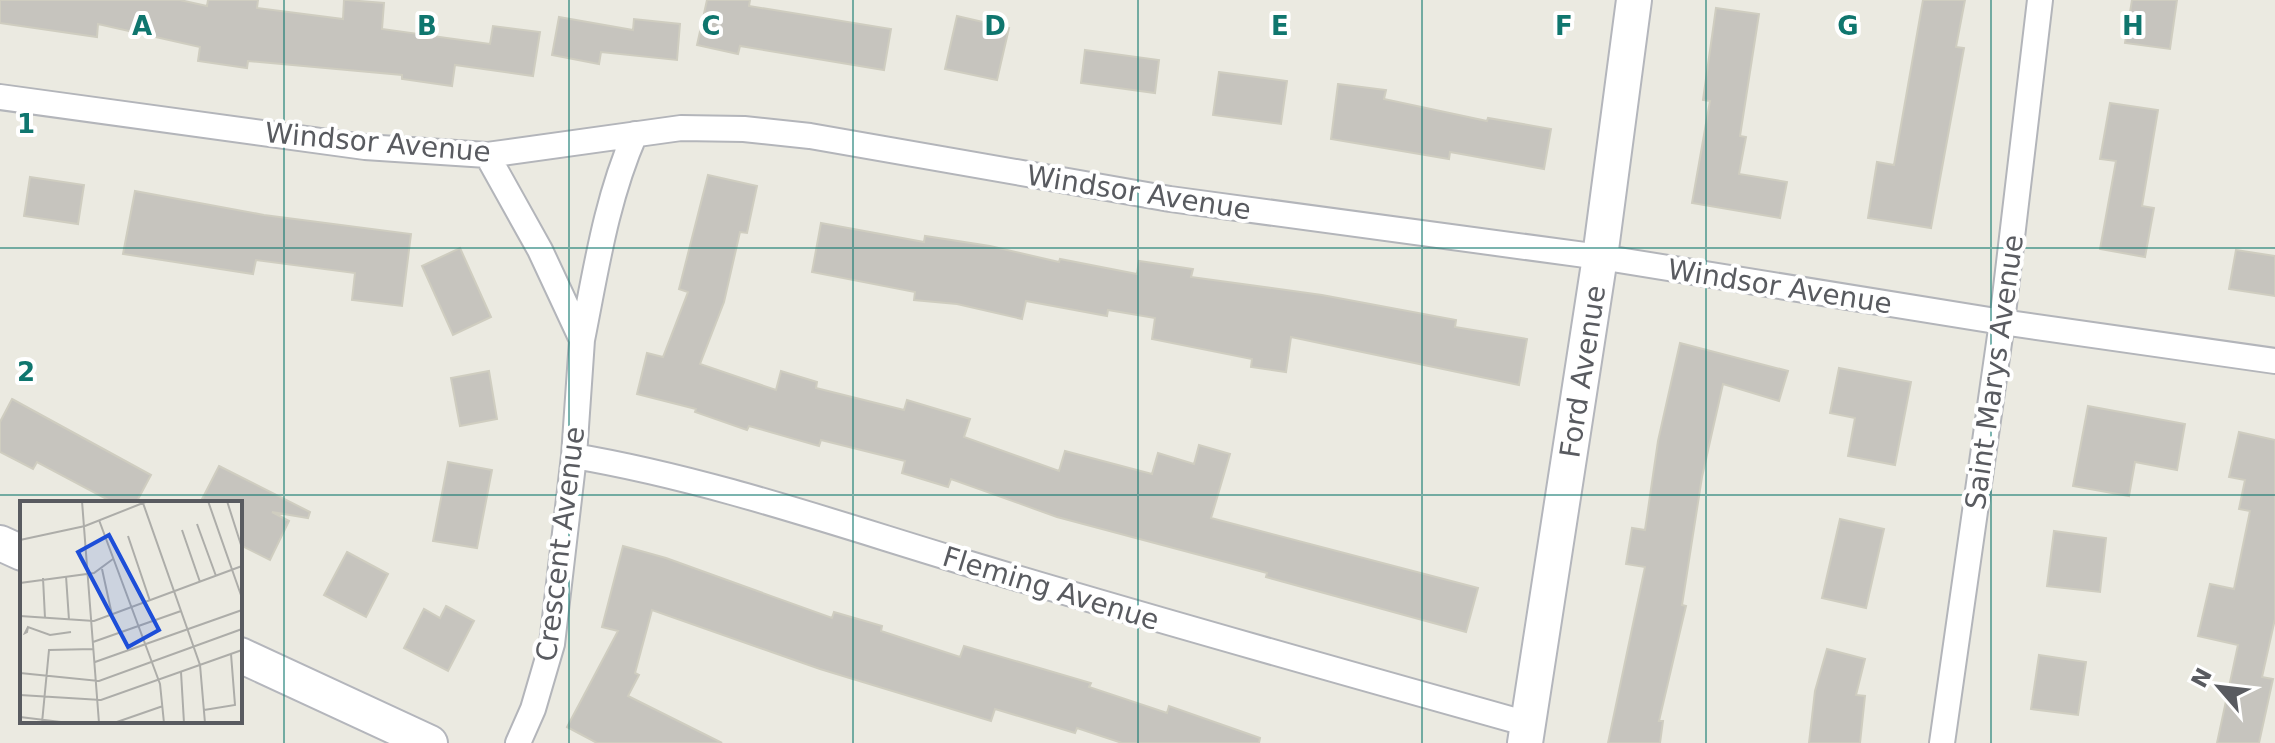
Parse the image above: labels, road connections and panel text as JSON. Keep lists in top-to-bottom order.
{
  "streets": {
    "street": [
      "Windsor Avenue",
      "Ford Avenue",
      "Saint Marys Avenue",
      "Crescent Avenue",
      "Fleming Avenue"
    ]
  },
  "crossings": [
    ["Windsor Avenue", "Ford Avenue"],
    ["Windsor Avenue", "Saint Marys Avenue"],
    ["Windsor Avenue", "Crescent Avenue"],
    ["Ford Avenue", "Fleming Avenue"],
    ["Crescent Avenue", "Fleming Avenue"]
  ],
  "north": "top left",
  "grid": {
    "columns": [
      "A",
      "B",
      "C",
      "D",
      "E",
      "F",
      "G",
      "H"
    ],
    "rows": ["1", "2"]
  }
}
